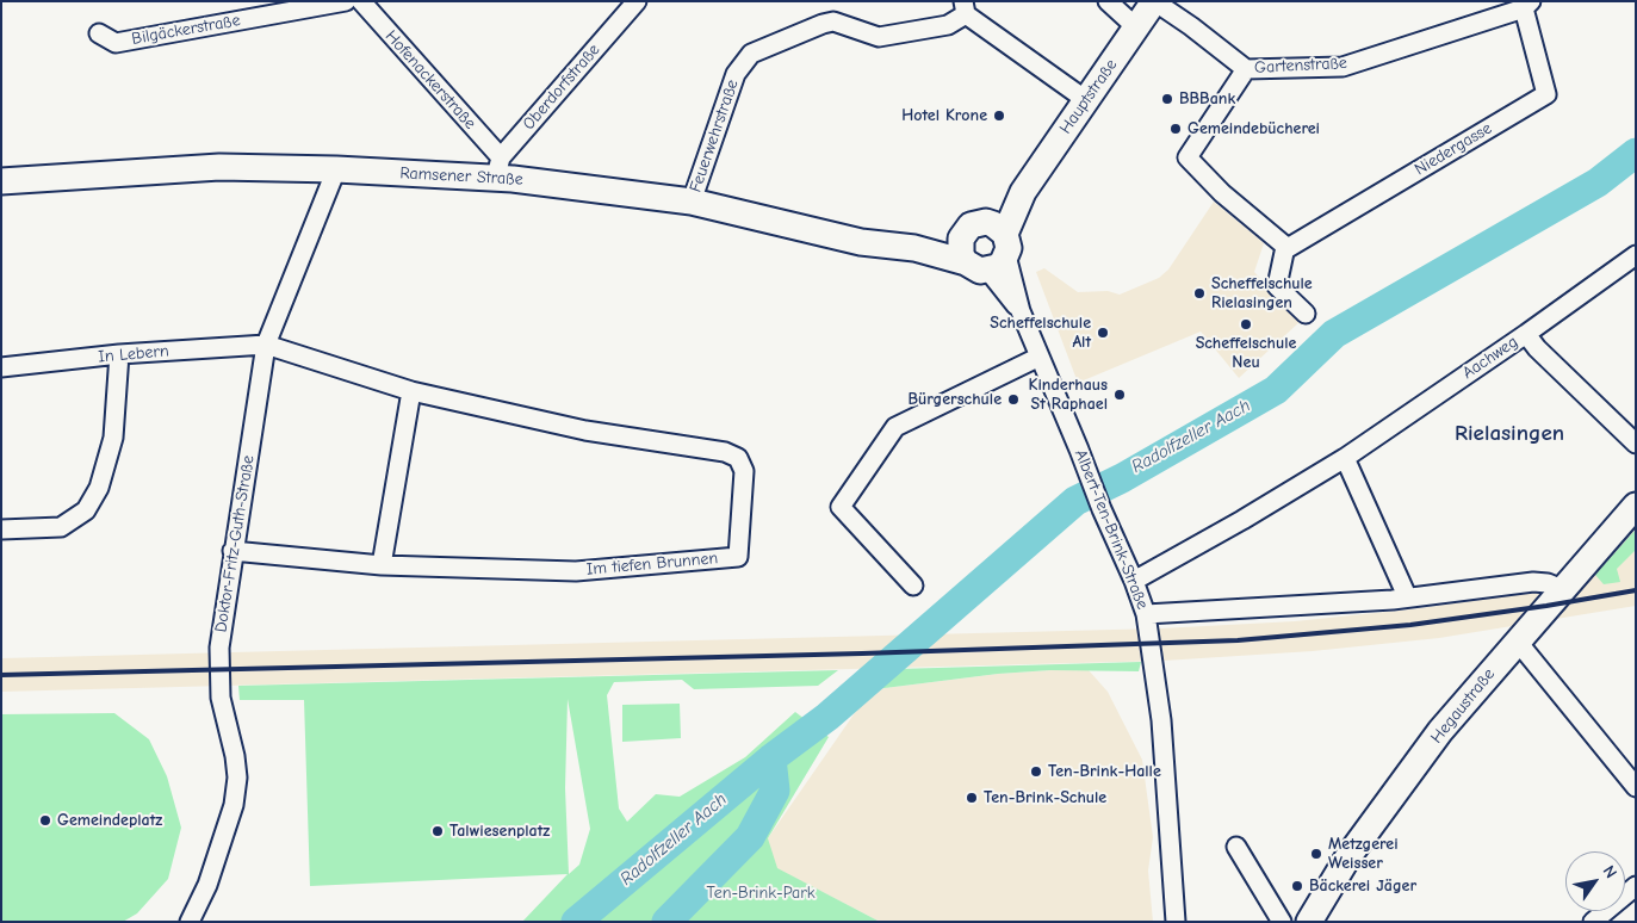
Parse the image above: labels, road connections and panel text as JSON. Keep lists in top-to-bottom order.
{
  "streets": {
    "main road": ["Hauptstraße", "Ramsener Straße", "Hegaustraße"],
    "street": [
      "Bilgäckerstraße",
      "Gartenstraße",
      "Hofenackerstraße",
      "Oberdorfstraße",
      "Feuerwehrstraße",
      "Niedergasse",
      "In Lebern",
      "Aachweg",
      "Albert-Ten-Brink-Straße",
      "Doktor-Fritz-Guth-Straße",
      "Im tiefen Brunnen"
    ]
  },
  "crossings": [
    ["Gartenstraße", "Hauptstraße"],
    ["Gartenstraße", "Niedergasse"],
    ["Hofenackerstraße", "Oberdorfstraße"],
    ["Hofenackerstraße", "Ramsener Straße"],
    ["Oberdorfstraße", "Ramsener Straße"],
    ["Hauptstraße", "Feuerwehrstraße"],
    ["Hauptstraße", "Ramsener Straße"],
    ["Hauptstraße", "Albert-Ten-Brink-Straße"],
    ["Feuerwehrstraße", "Ramsener Straße"],
    ["Ramsener Straße", "Albert-Ten-Brink-Straße"],
    ["Ramsener Straße", "Doktor-Fritz-Guth-Straße"],
    ["In Lebern", "Doktor-Fritz-Guth-Straße"],
    ["In Lebern", "Im tiefen Brunnen"],
    ["Aachweg", "Albert-Ten-Brink-Straße"],
    ["Doktor-Fritz-Guth-Straße", "Im tiefen Brunnen"]
  ],
  "districts": ["Rielasingen"],
  "water": ["Radolfzeller Aach"],
  "parks": ["Ten-Brink-Park"],
  "places": [
    "BBBank",
    "Hotel Krone",
    "Gemeindebücherei",
    "Scheffelschule Rielasingen",
    "Scheffelschule Neu",
    "Scheffelschule Alt",
    "Kinderhaus St Raphael",
    "Bürgerschule",
    "Ten-Brink-Halle",
    "Ten-Brink-Schule",
    "Gemeindeplatz",
    "Talwiesenplatz",
    "Metzgerei Weisser",
    "Bäckerei Jäger"
  ],
  "north": "top right"
}
